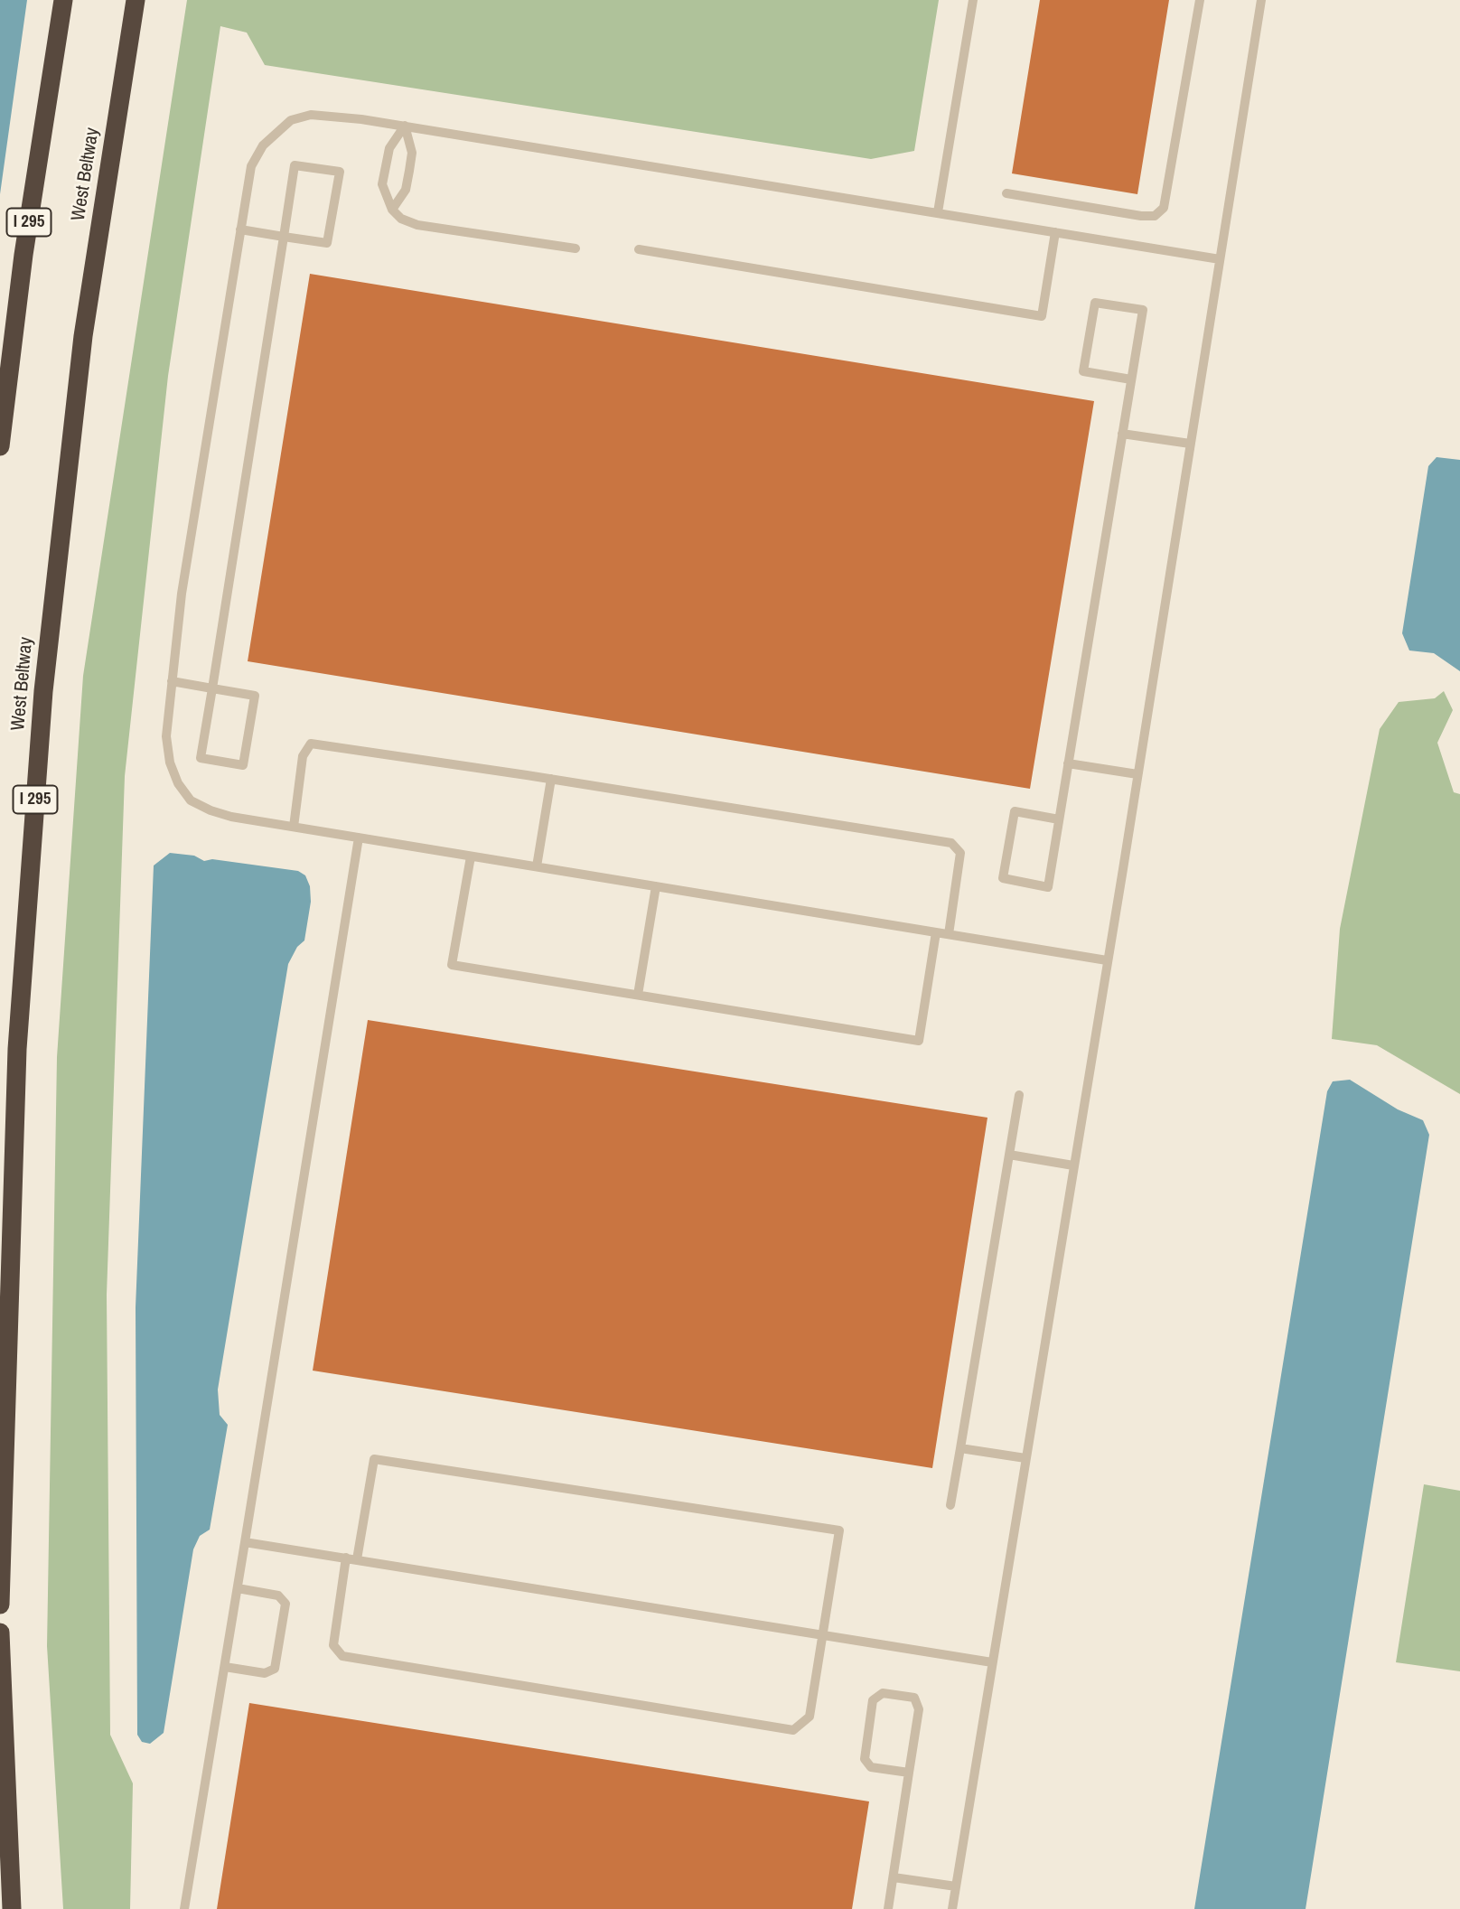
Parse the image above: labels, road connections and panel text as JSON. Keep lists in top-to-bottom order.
{
  "streets": {
    "highway": ["West Beltway", "I 295"]
  }
}
